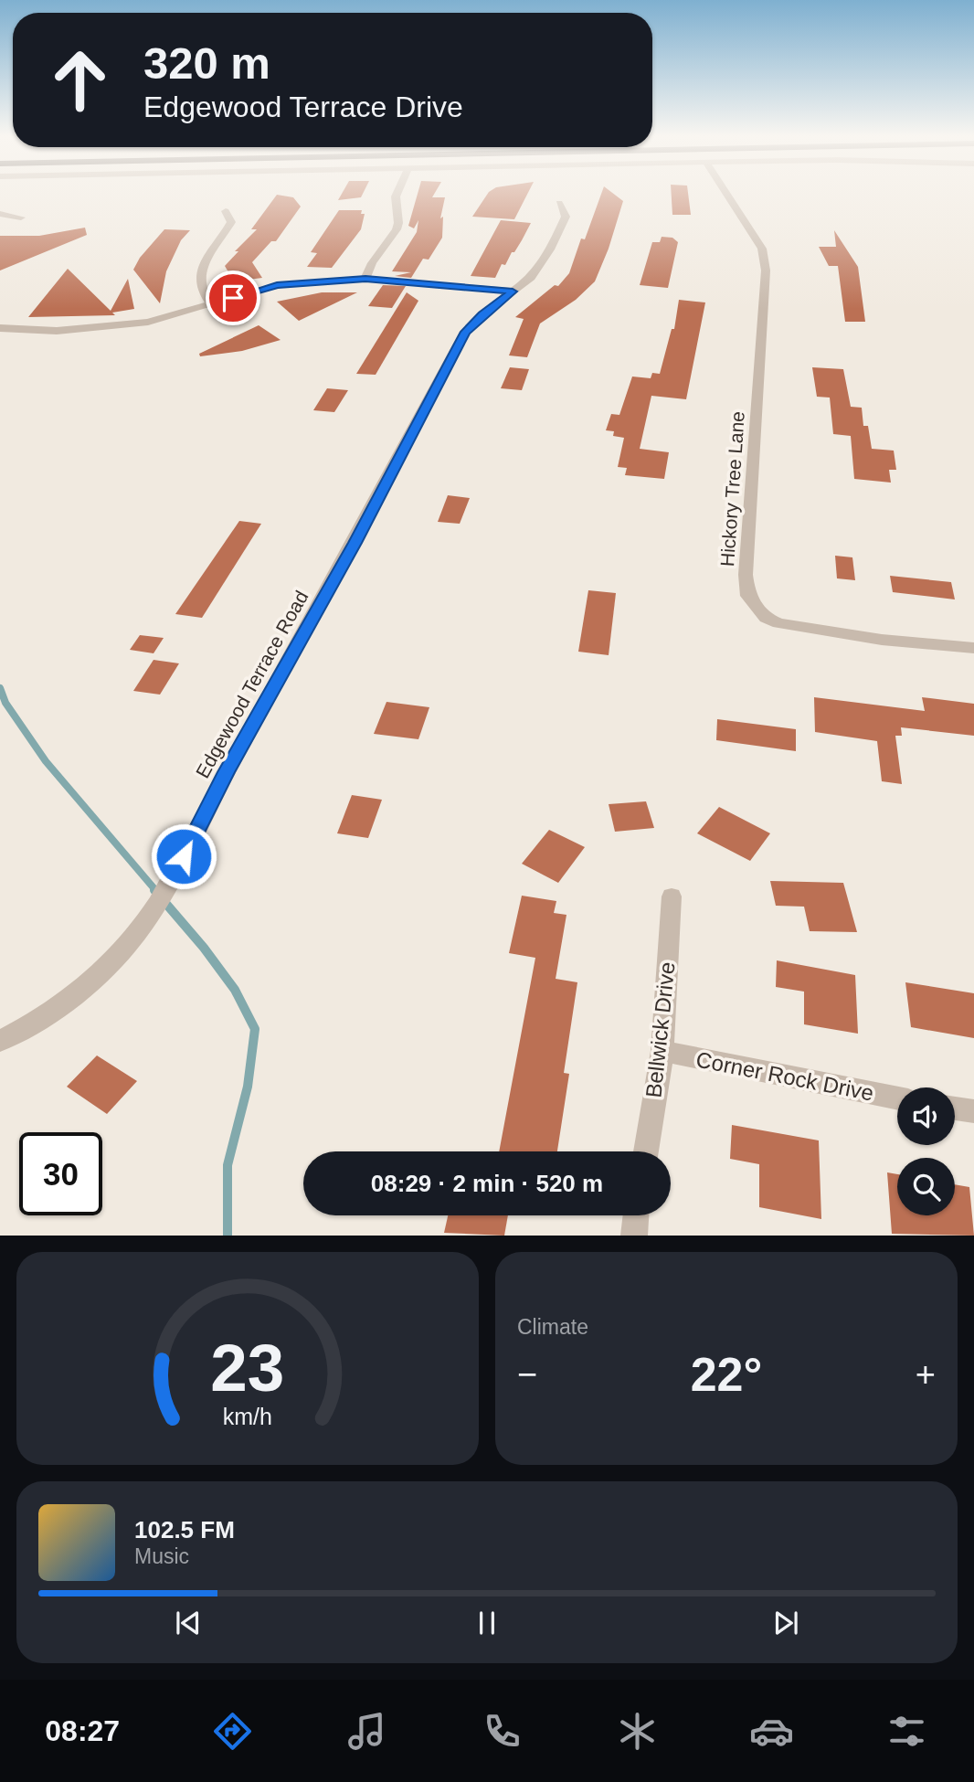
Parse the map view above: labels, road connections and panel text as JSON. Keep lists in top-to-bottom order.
{
  "streets": {
    "street": [
      "Hickory Tree Lane",
      "Edgewood Terrace Road",
      "Bellwick Drive",
      "Corner Rock Drive"
    ]
  },
  "crossings": [
    ["Bellwick Drive", "Corner Rock Drive"]
  ],
  "page": {
    "turn": ["320 m", "Edgewood Terrace Drive"],
    "limit": "30",
    "trip": "08:29 · 2 min · 520 m",
    "tile": "Climate",
    "heat": ["−", "22°", "+"],
    "song": ["102.5 FM", "Music"],
    "tabs": "08:27",
    "gauge": ["23", "km/h"]
  }
}
